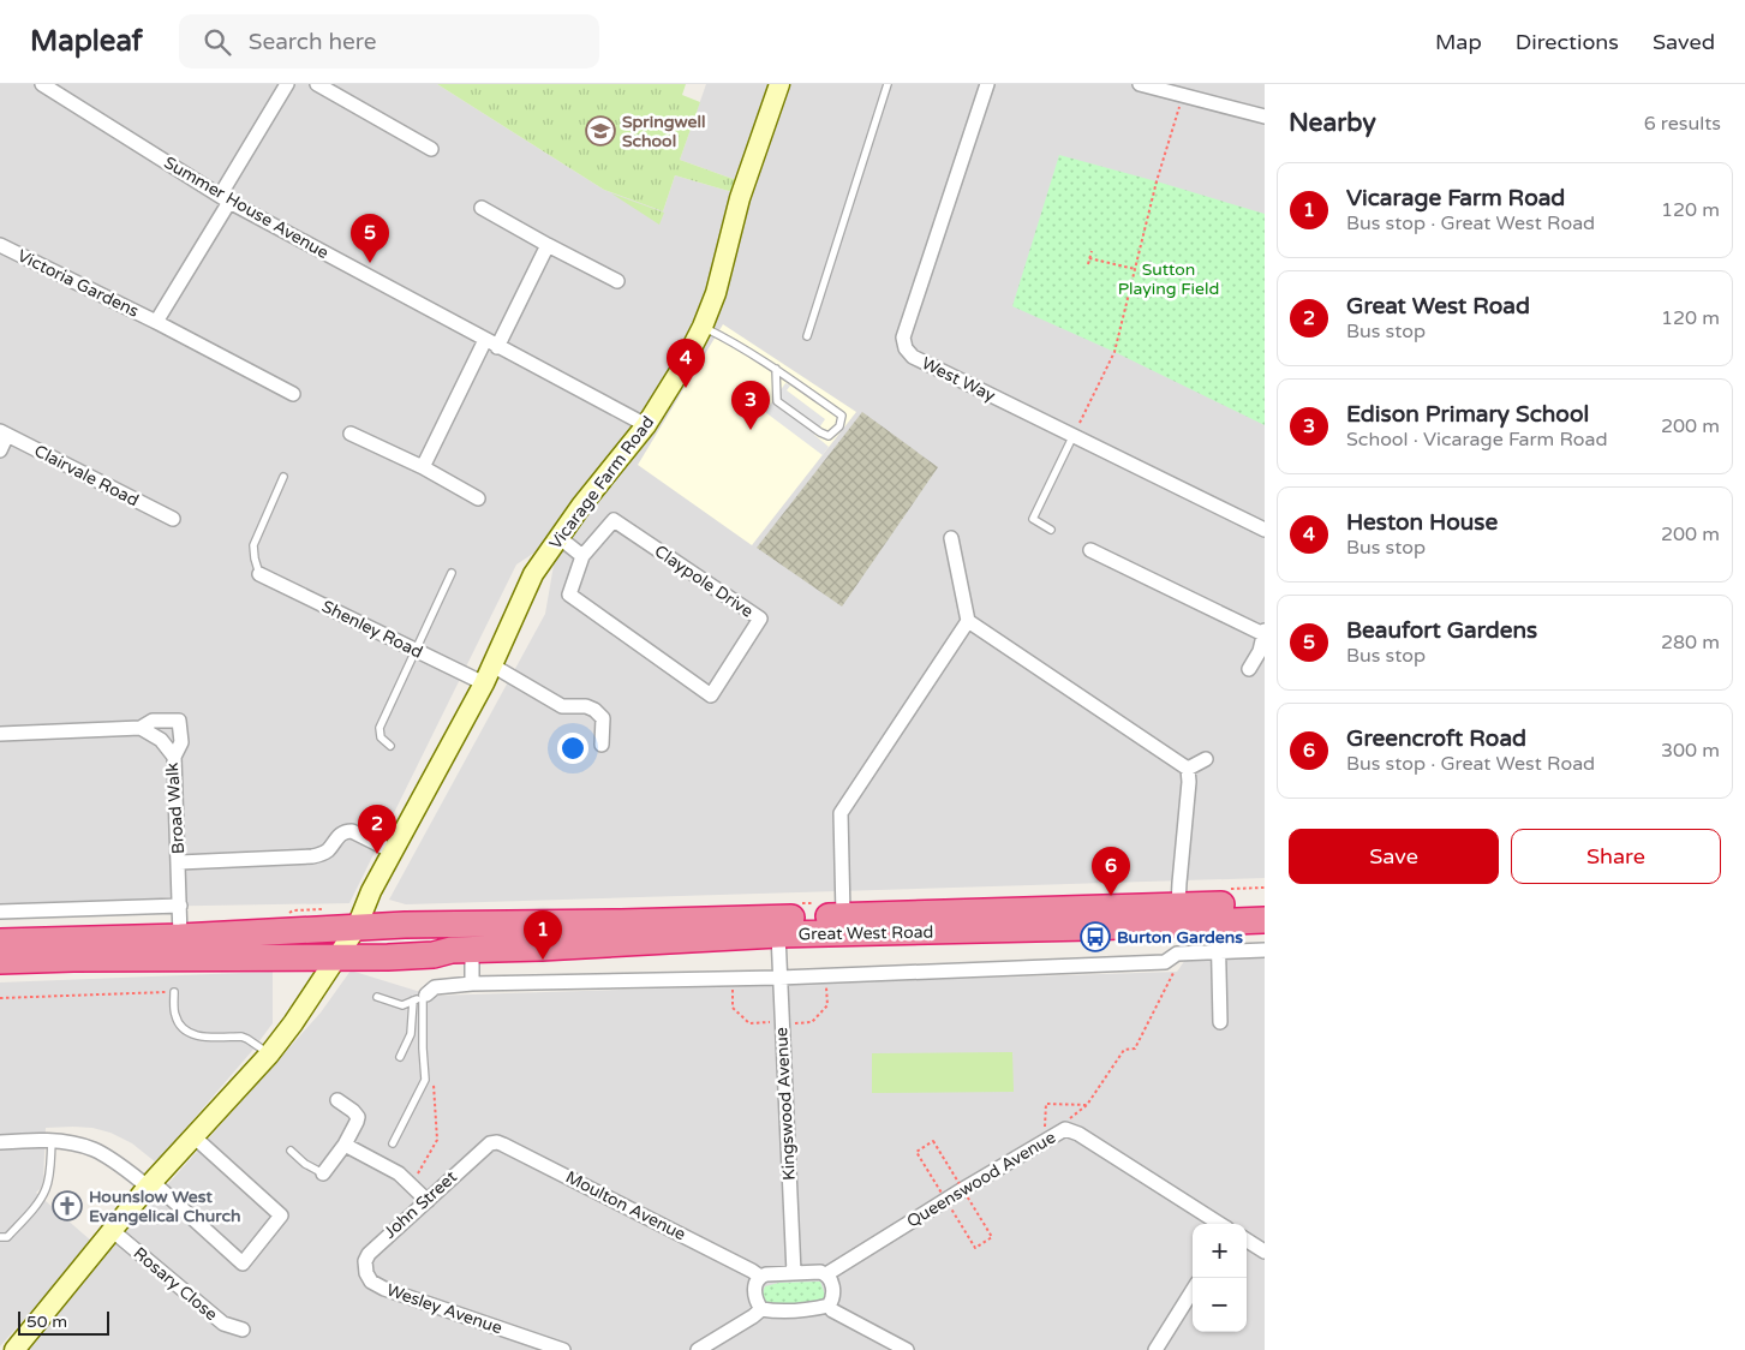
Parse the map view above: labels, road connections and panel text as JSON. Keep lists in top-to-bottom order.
{
  "streets": {
    "highway": ["Great West Road"],
    "street": [
      "Summer House Avenue",
      "Victoria Gardens",
      "West Way",
      "Clairvale Road",
      "Vicarage Farm Road",
      "Claypole Drive",
      "Shenley Road",
      "Broad Walk",
      "Kingswood Avenue",
      "Queenswood Avenue",
      "John Street",
      "Moulton Avenue",
      "Rosary Close",
      "Wesley Avenue"
    ]
  },
  "crossings": [
    ["Summer House Avenue", "Victoria Gardens"],
    ["Summer House Avenue", "Vicarage Farm Road"],
    ["Vicarage Farm Road", "Shenley Road"],
    ["Vicarage Farm Road", "Great West Road"],
    ["Vicarage Farm Road", "Rosary Close"],
    ["Broad Walk", "Great West Road"],
    ["Great West Road", "Kingswood Avenue"],
    ["John Street", "Moulton Avenue"],
    ["John Street", "Wesley Avenue"]
  ],
  "parks": ["Sutton Playing Field"],
  "places": {
    "school or university": ["Springwell School"],
    "bus stop": ["Burton Gardens"],
    "church": ["Hounslow West Evangelical Church"]
  },
  "scale_bar": "50 m",
  "page": {
    "header": "Mapleaf",
    "search": "Search here",
    "nav": ["Map", "Directions", "Saved"],
    "heading": ["Nearby", "6 results"],
    "list": [
      {
        "mark": "1",
        "name": "Vicarage Farm Road",
        "note": "Bus stop · Great West Road",
        "value": "120 m"
      },
      {
        "mark": "2",
        "name": "Great West Road",
        "note": "Bus stop",
        "value": "120 m"
      },
      {
        "mark": "3",
        "name": "Edison Primary School",
        "note": "School · Vicarage Farm Road",
        "value": "200 m"
      },
      {
        "mark": "4",
        "name": "Heston House",
        "note": "Bus stop",
        "value": "200 m"
      },
      {
        "mark": "5",
        "name": "Beaufort Gardens",
        "note": "Bus stop",
        "value": "280 m"
      },
      {
        "mark": "6",
        "name": "Greencroft Road",
        "note": "Bus stop · Great West Road",
        "value": "300 m"
      }
    ],
    "pins": [
      "5",
      "4",
      "3",
      "2",
      "6",
      "1"
    ],
    "buttons": ["Save", "Share"],
    "map_buttons": ["+", "−"],
    "scale": "50 m"
  }
}
